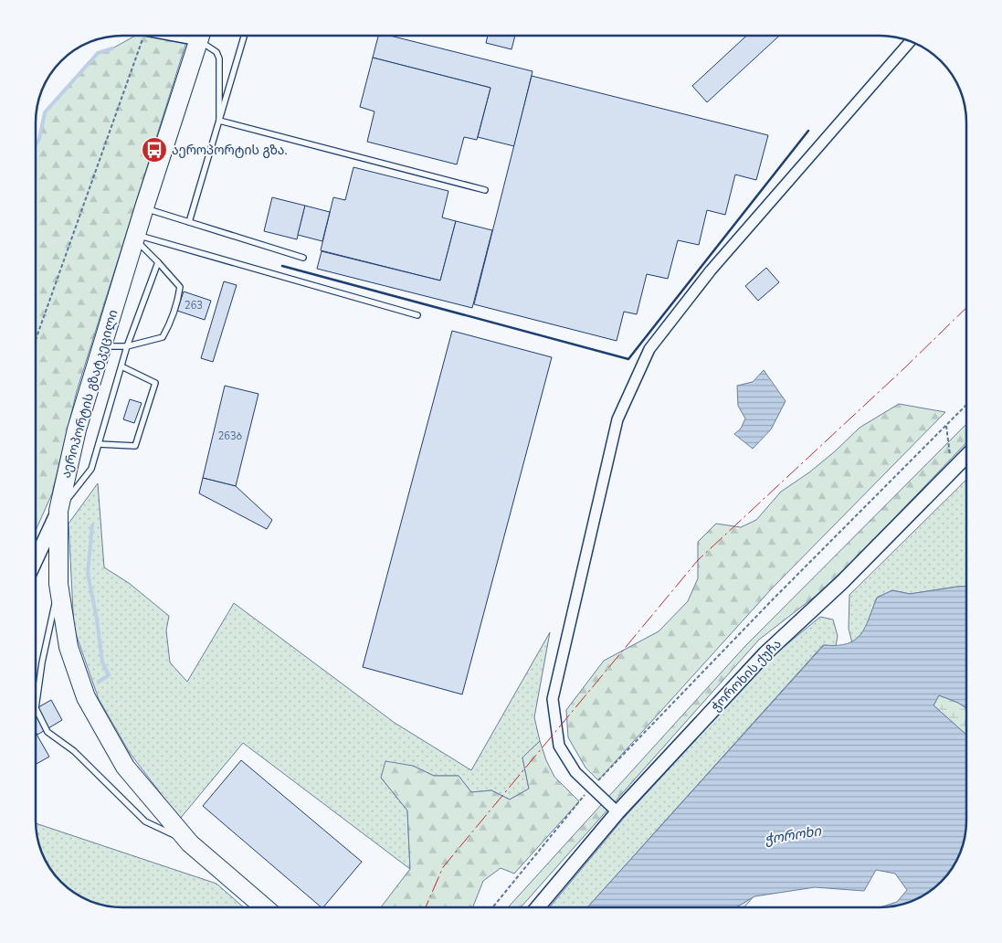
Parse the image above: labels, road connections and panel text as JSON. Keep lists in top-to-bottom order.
{
  "streets": {
    "highway": ["აეროპორტის გზატკეცილი"],
    "street": ["ჭოროხის ქუჩა"]
  },
  "water": ["ჭოროხი"],
  "places": {
    "bus stop": ["აეროპორტის გზა."]
  },
  "house_numbers": ["263", "263ბ"]
}
